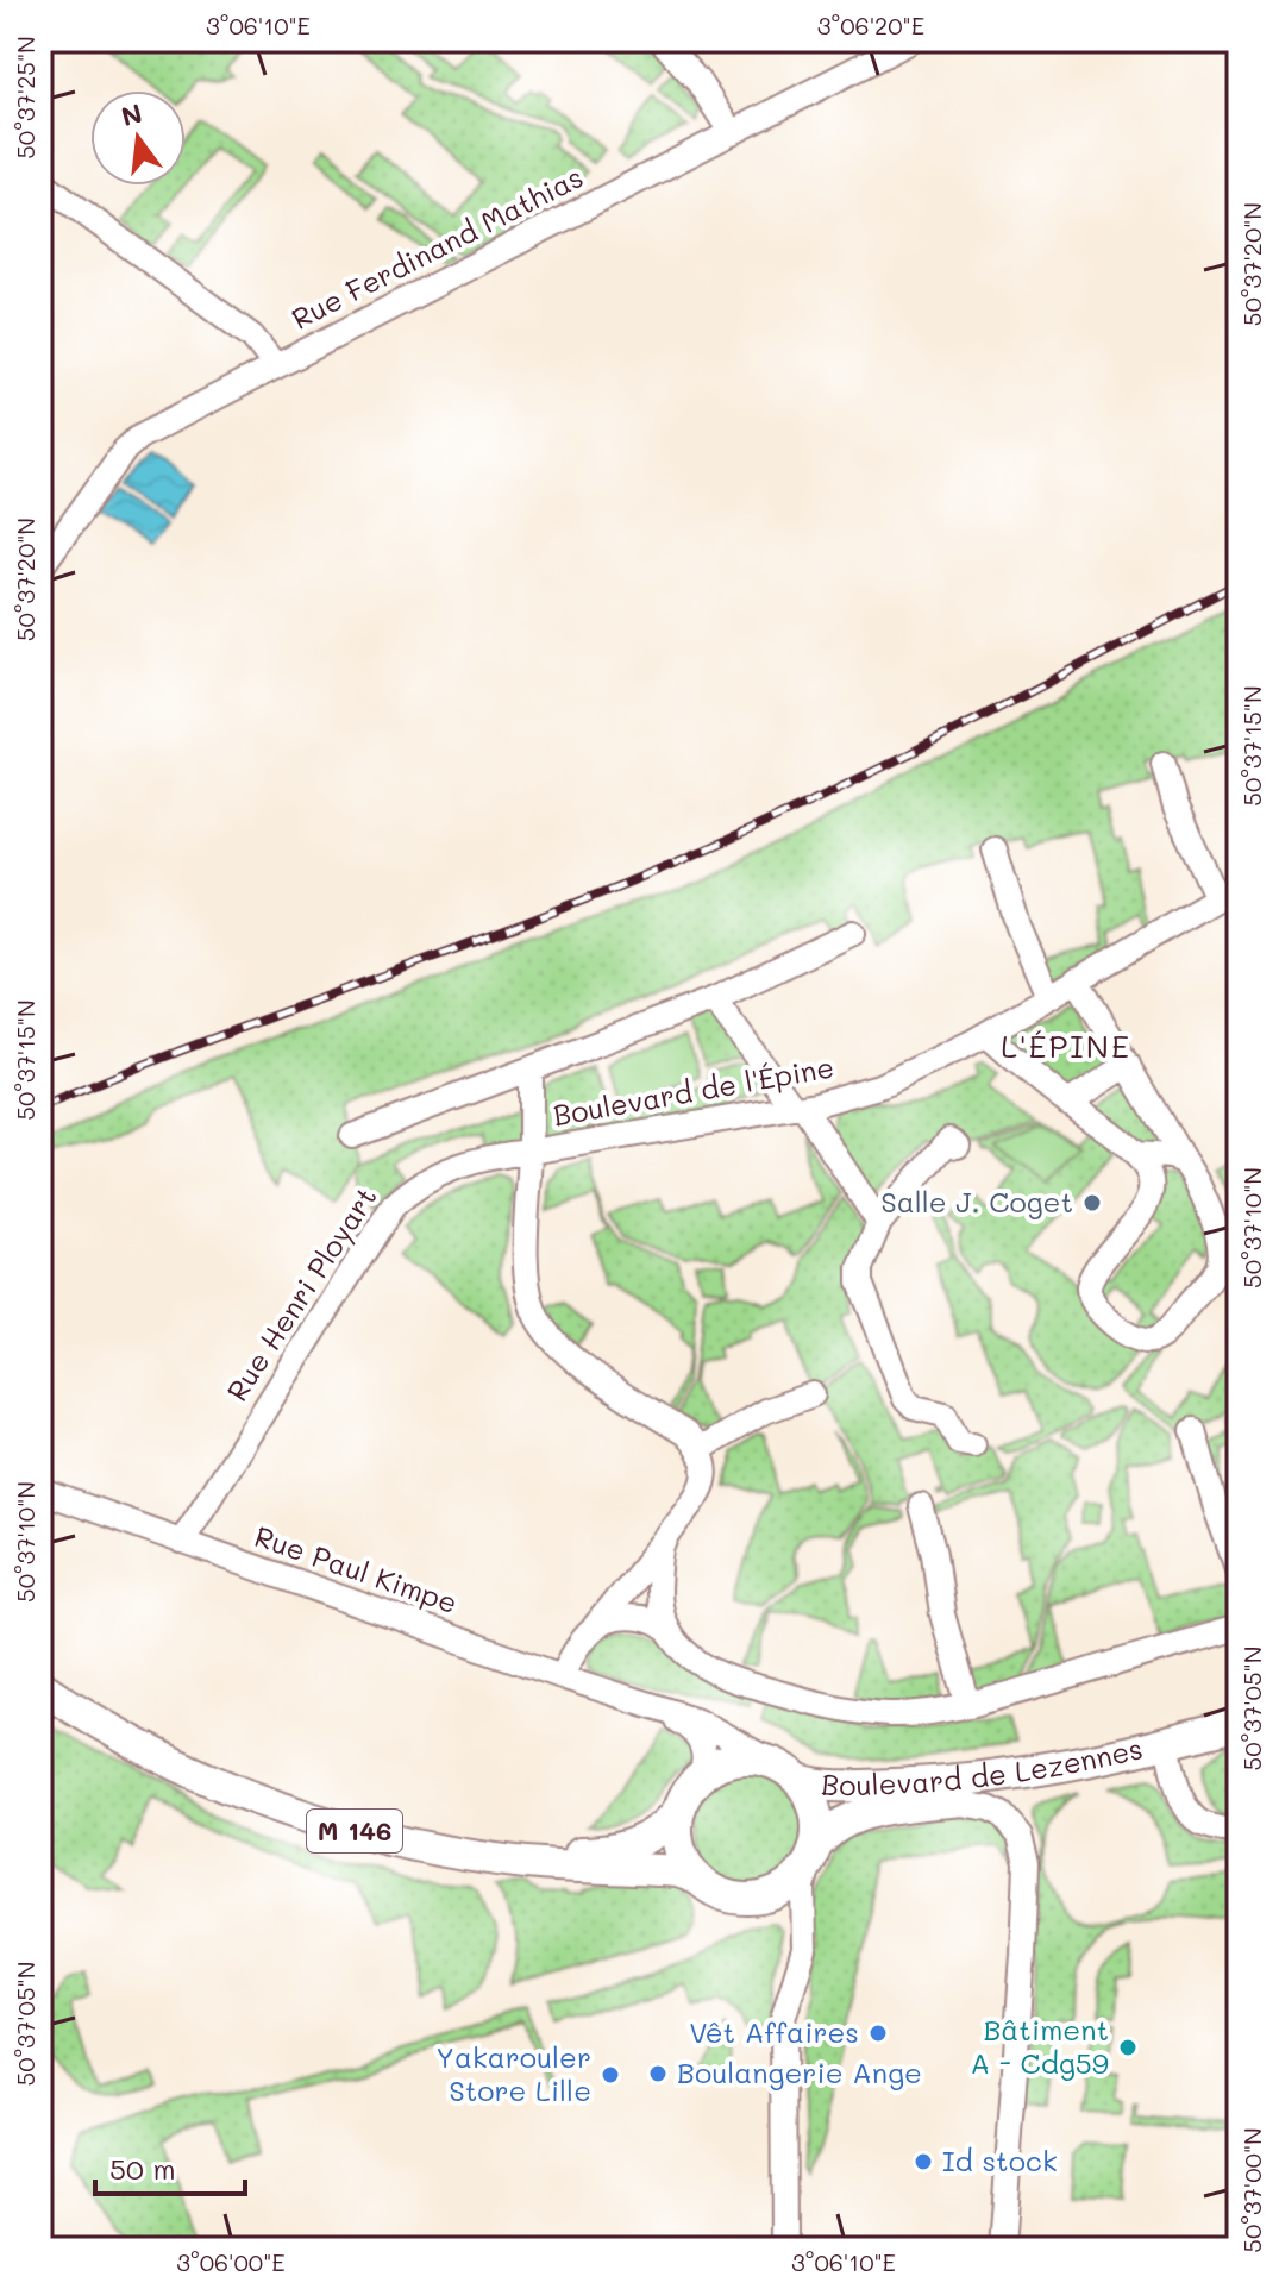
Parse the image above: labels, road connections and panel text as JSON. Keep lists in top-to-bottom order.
{
  "streets": {
    "main road": ["Boulevard de Lezennes", "M 146"],
    "street": [
      "Rue Ferdinand Mathias",
      "Boulevard de l'Épine",
      "Rue Henri Ployart",
      "Rue Paul Kimpe"
    ]
  },
  "crossings": [
    ["Boulevard de l'Épine", "Rue Henri Ployart"],
    ["Rue Henri Ployart", "Rue Paul Kimpe"],
    ["Rue Paul Kimpe", "Boulevard de Lezennes"],
    ["Rue Paul Kimpe", "M 146"],
    ["Boulevard de Lezennes", "M 146"]
  ],
  "districts": ["L'ÉPINE"],
  "places": [
    "Salle J. Coget",
    "Vêt Affaires",
    "Bâtiment A - Cdg59",
    "Boulangerie Ange",
    "Yakarouler Store Lille",
    "Id stock"
  ],
  "scale_bar": "50 m",
  "north": "top",
  "coordinates": [
    "3°06'10\"E",
    "3°06'20\"E",
    "50°37'25\"N",
    "50°37'20\"N",
    "50°37'15\"N",
    "50°37'10\"N",
    "50°37'05\"N",
    "50°37'00\"N",
    "3°06'00\"E"
  ]
}
